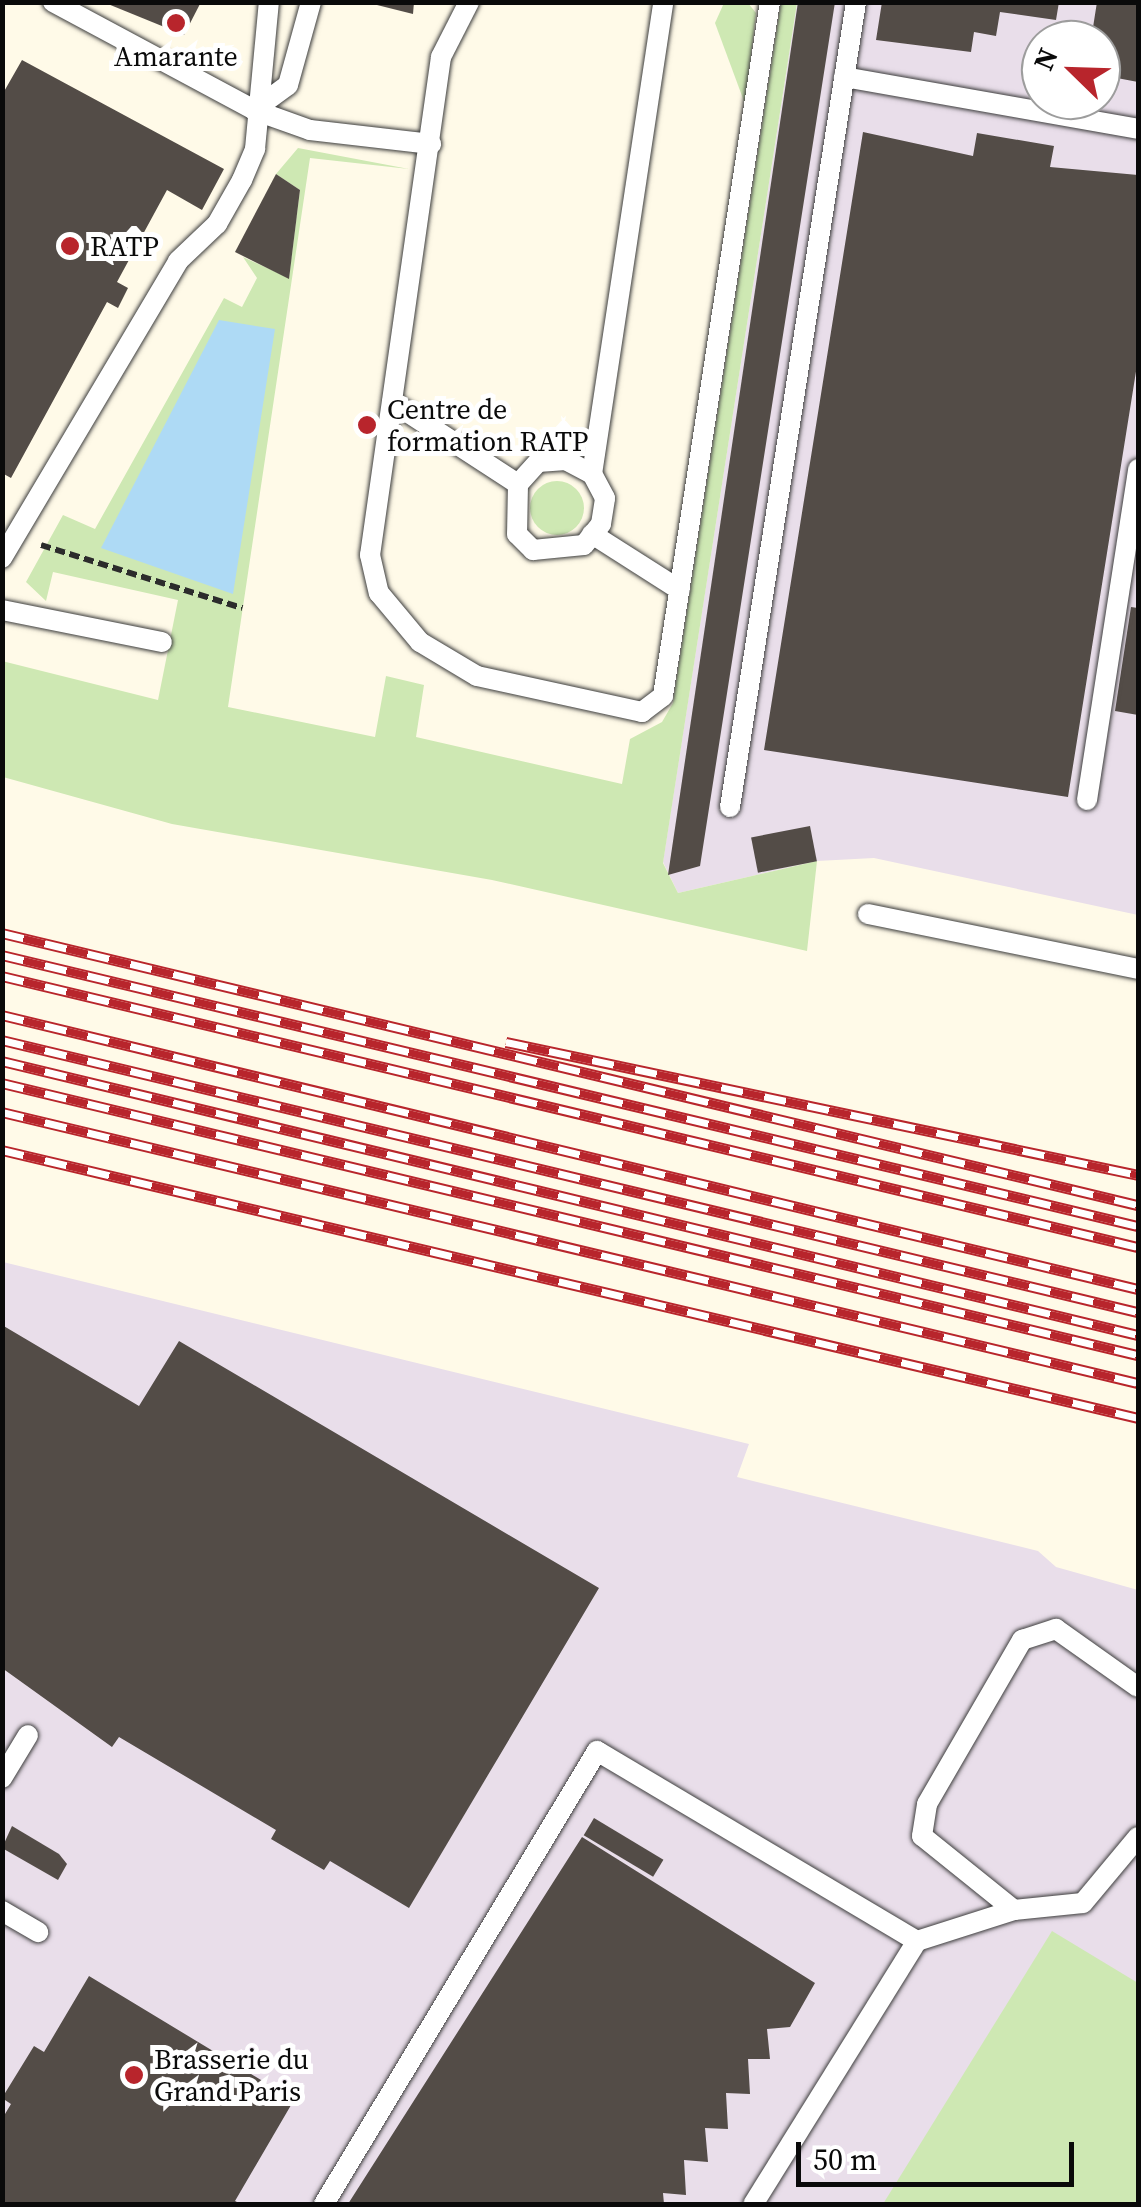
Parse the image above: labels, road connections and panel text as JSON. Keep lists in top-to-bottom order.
{
  "places": [
    "Amarante",
    "RATP",
    "Centre de formation RATP",
    "Brasserie du Grand Paris"
  ],
  "scale_bar": "50 m",
  "north": "top left"
}
